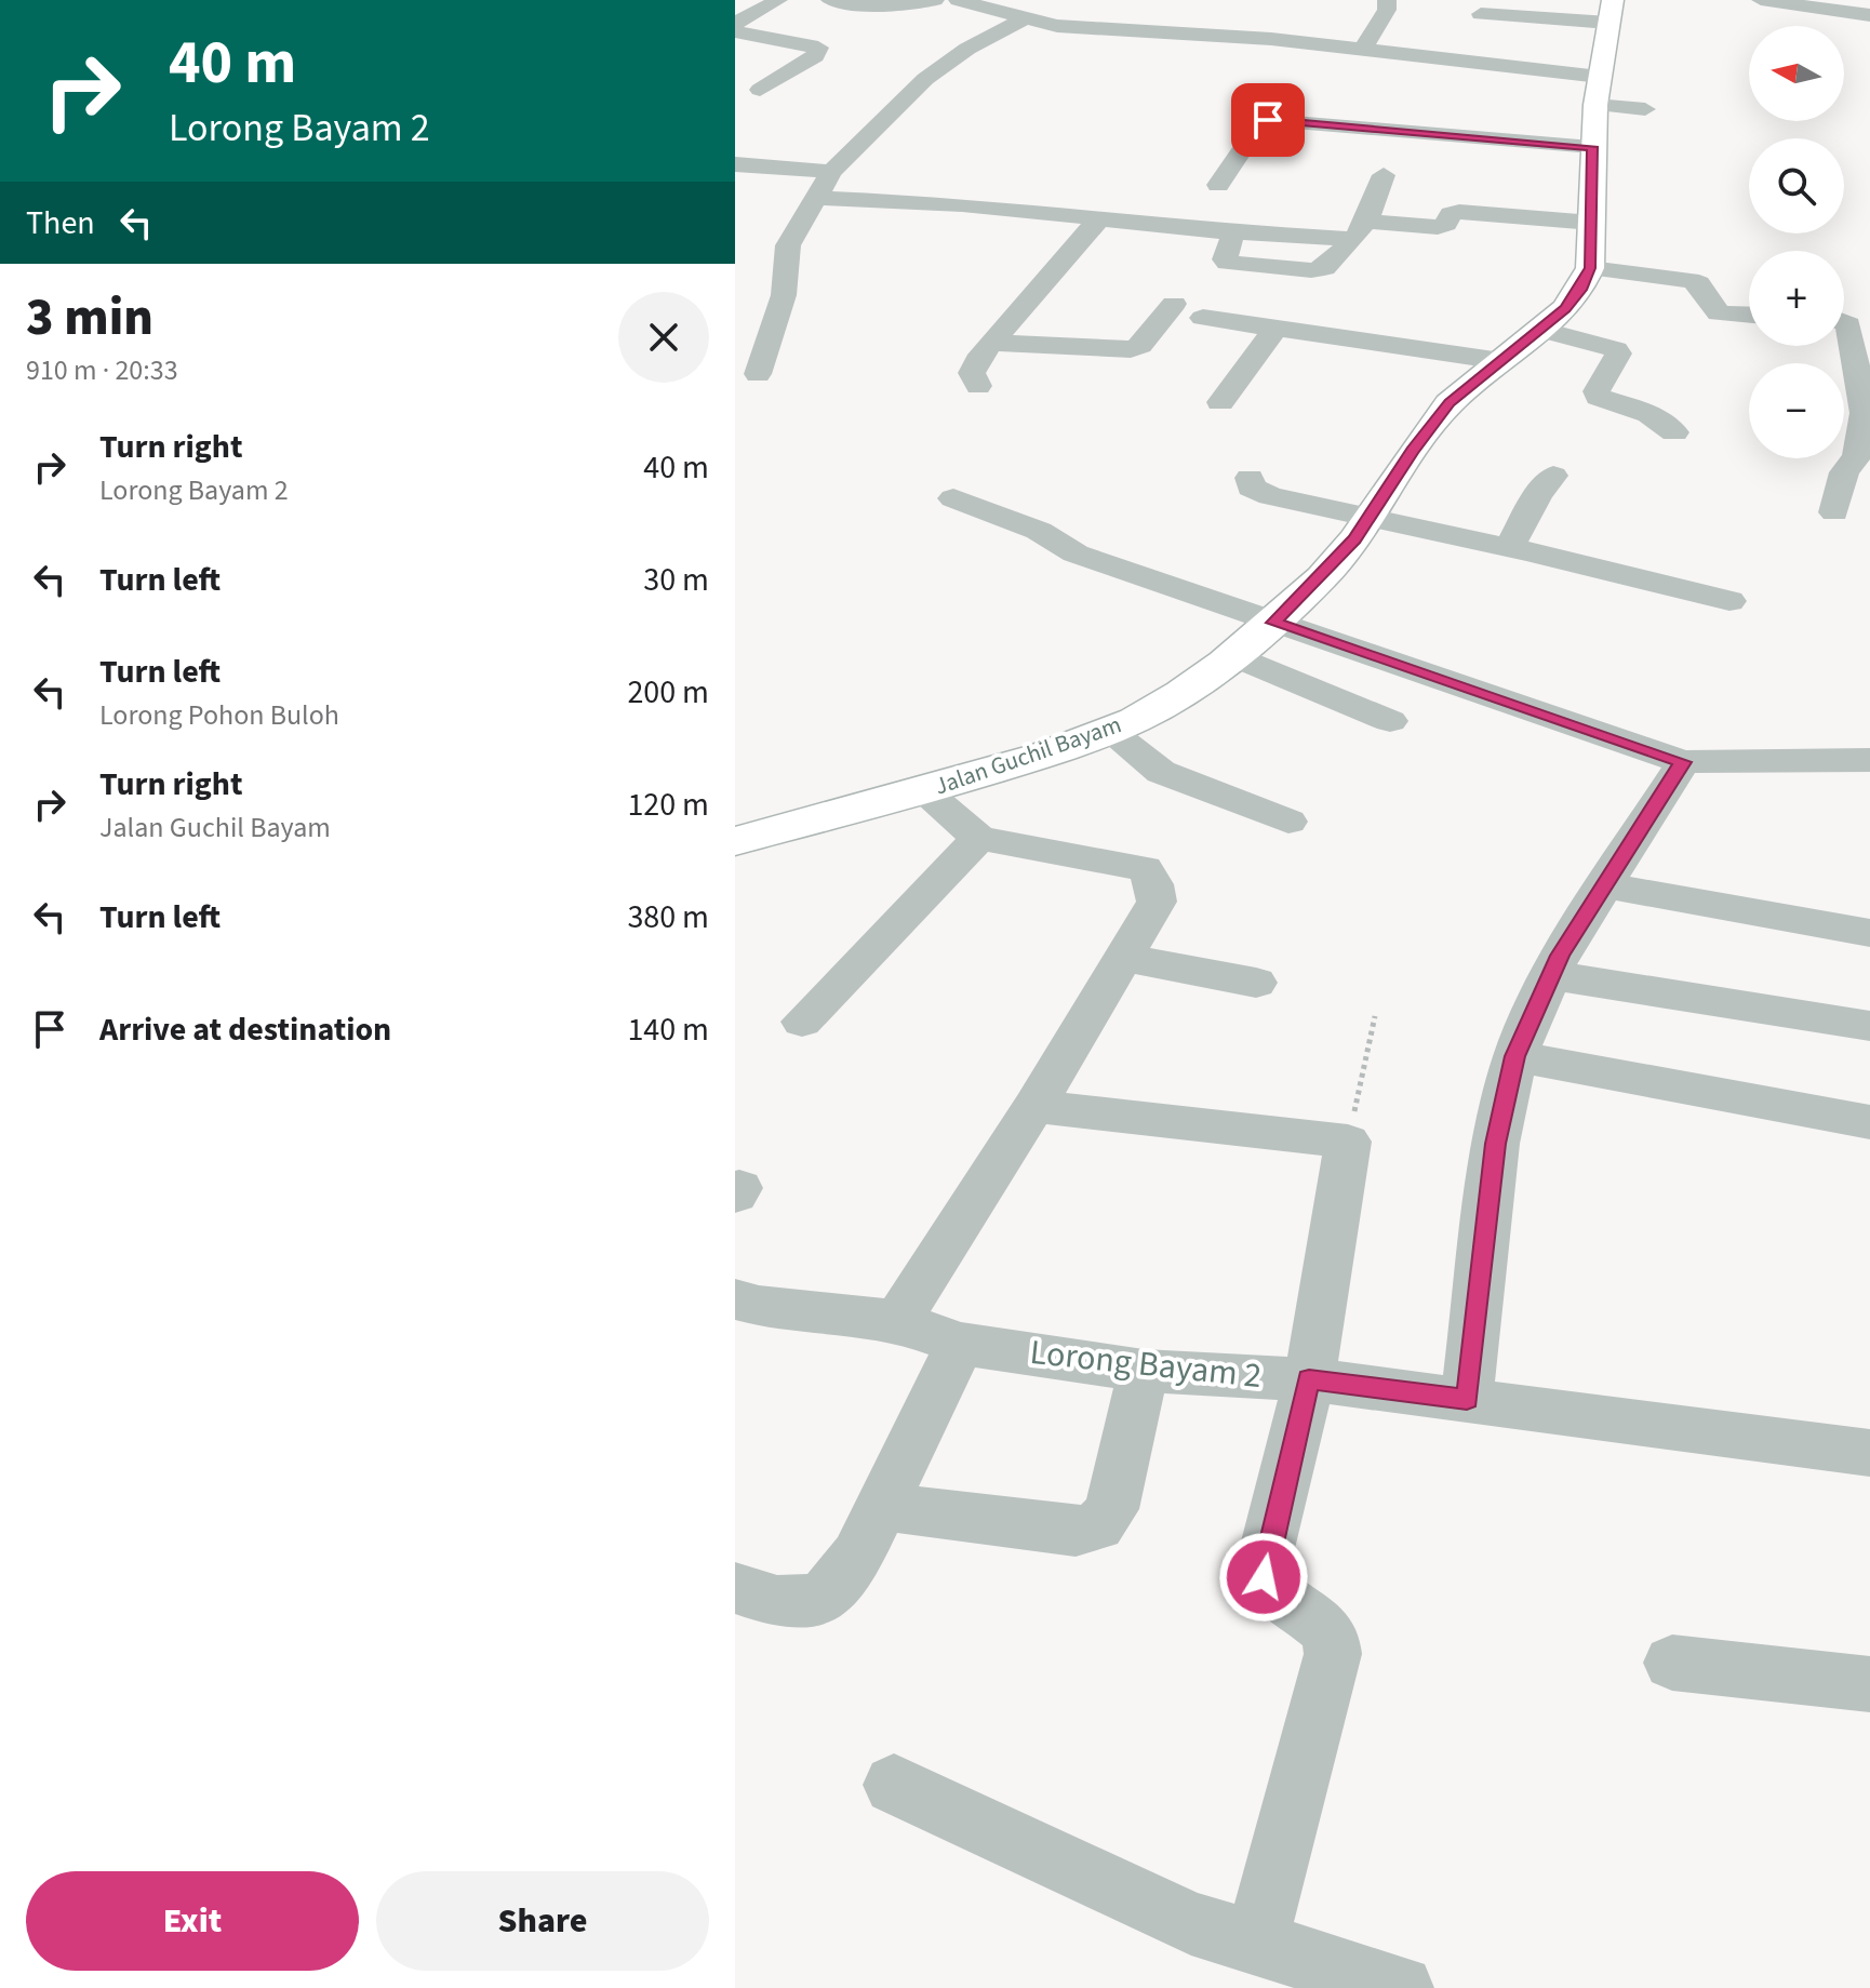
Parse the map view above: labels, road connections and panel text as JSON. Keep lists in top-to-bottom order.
{
  "streets": {
    "main road": ["Jalan Guchil Bayam"],
    "street": ["Lorong Bayam 2"]
  },
  "north": "left",
  "page": {
    "turn": ["40 m", "Lorong Bayam 2"],
    "map_buttons": ["+", "−"],
    "then": "Then",
    "heading": ["3 min", "910 m · 20:33"],
    "list": [
      {
        "name": "Turn right",
        "note": "Lorong Bayam 2",
        "value": "40 m"
      },
      {
        "name": "Turn left",
        "value": "30 m"
      },
      {
        "name": "Turn left",
        "note": "Lorong Pohon Buloh",
        "value": "200 m"
      },
      {
        "name": "Turn right",
        "note": "Jalan Guchil Bayam",
        "value": "120 m"
      },
      {
        "name": "Turn left",
        "value": "380 m"
      },
      {
        "name": "Arrive at destination",
        "value": "140 m"
      }
    ],
    "buttons": ["Exit", "Share"]
  }
}
